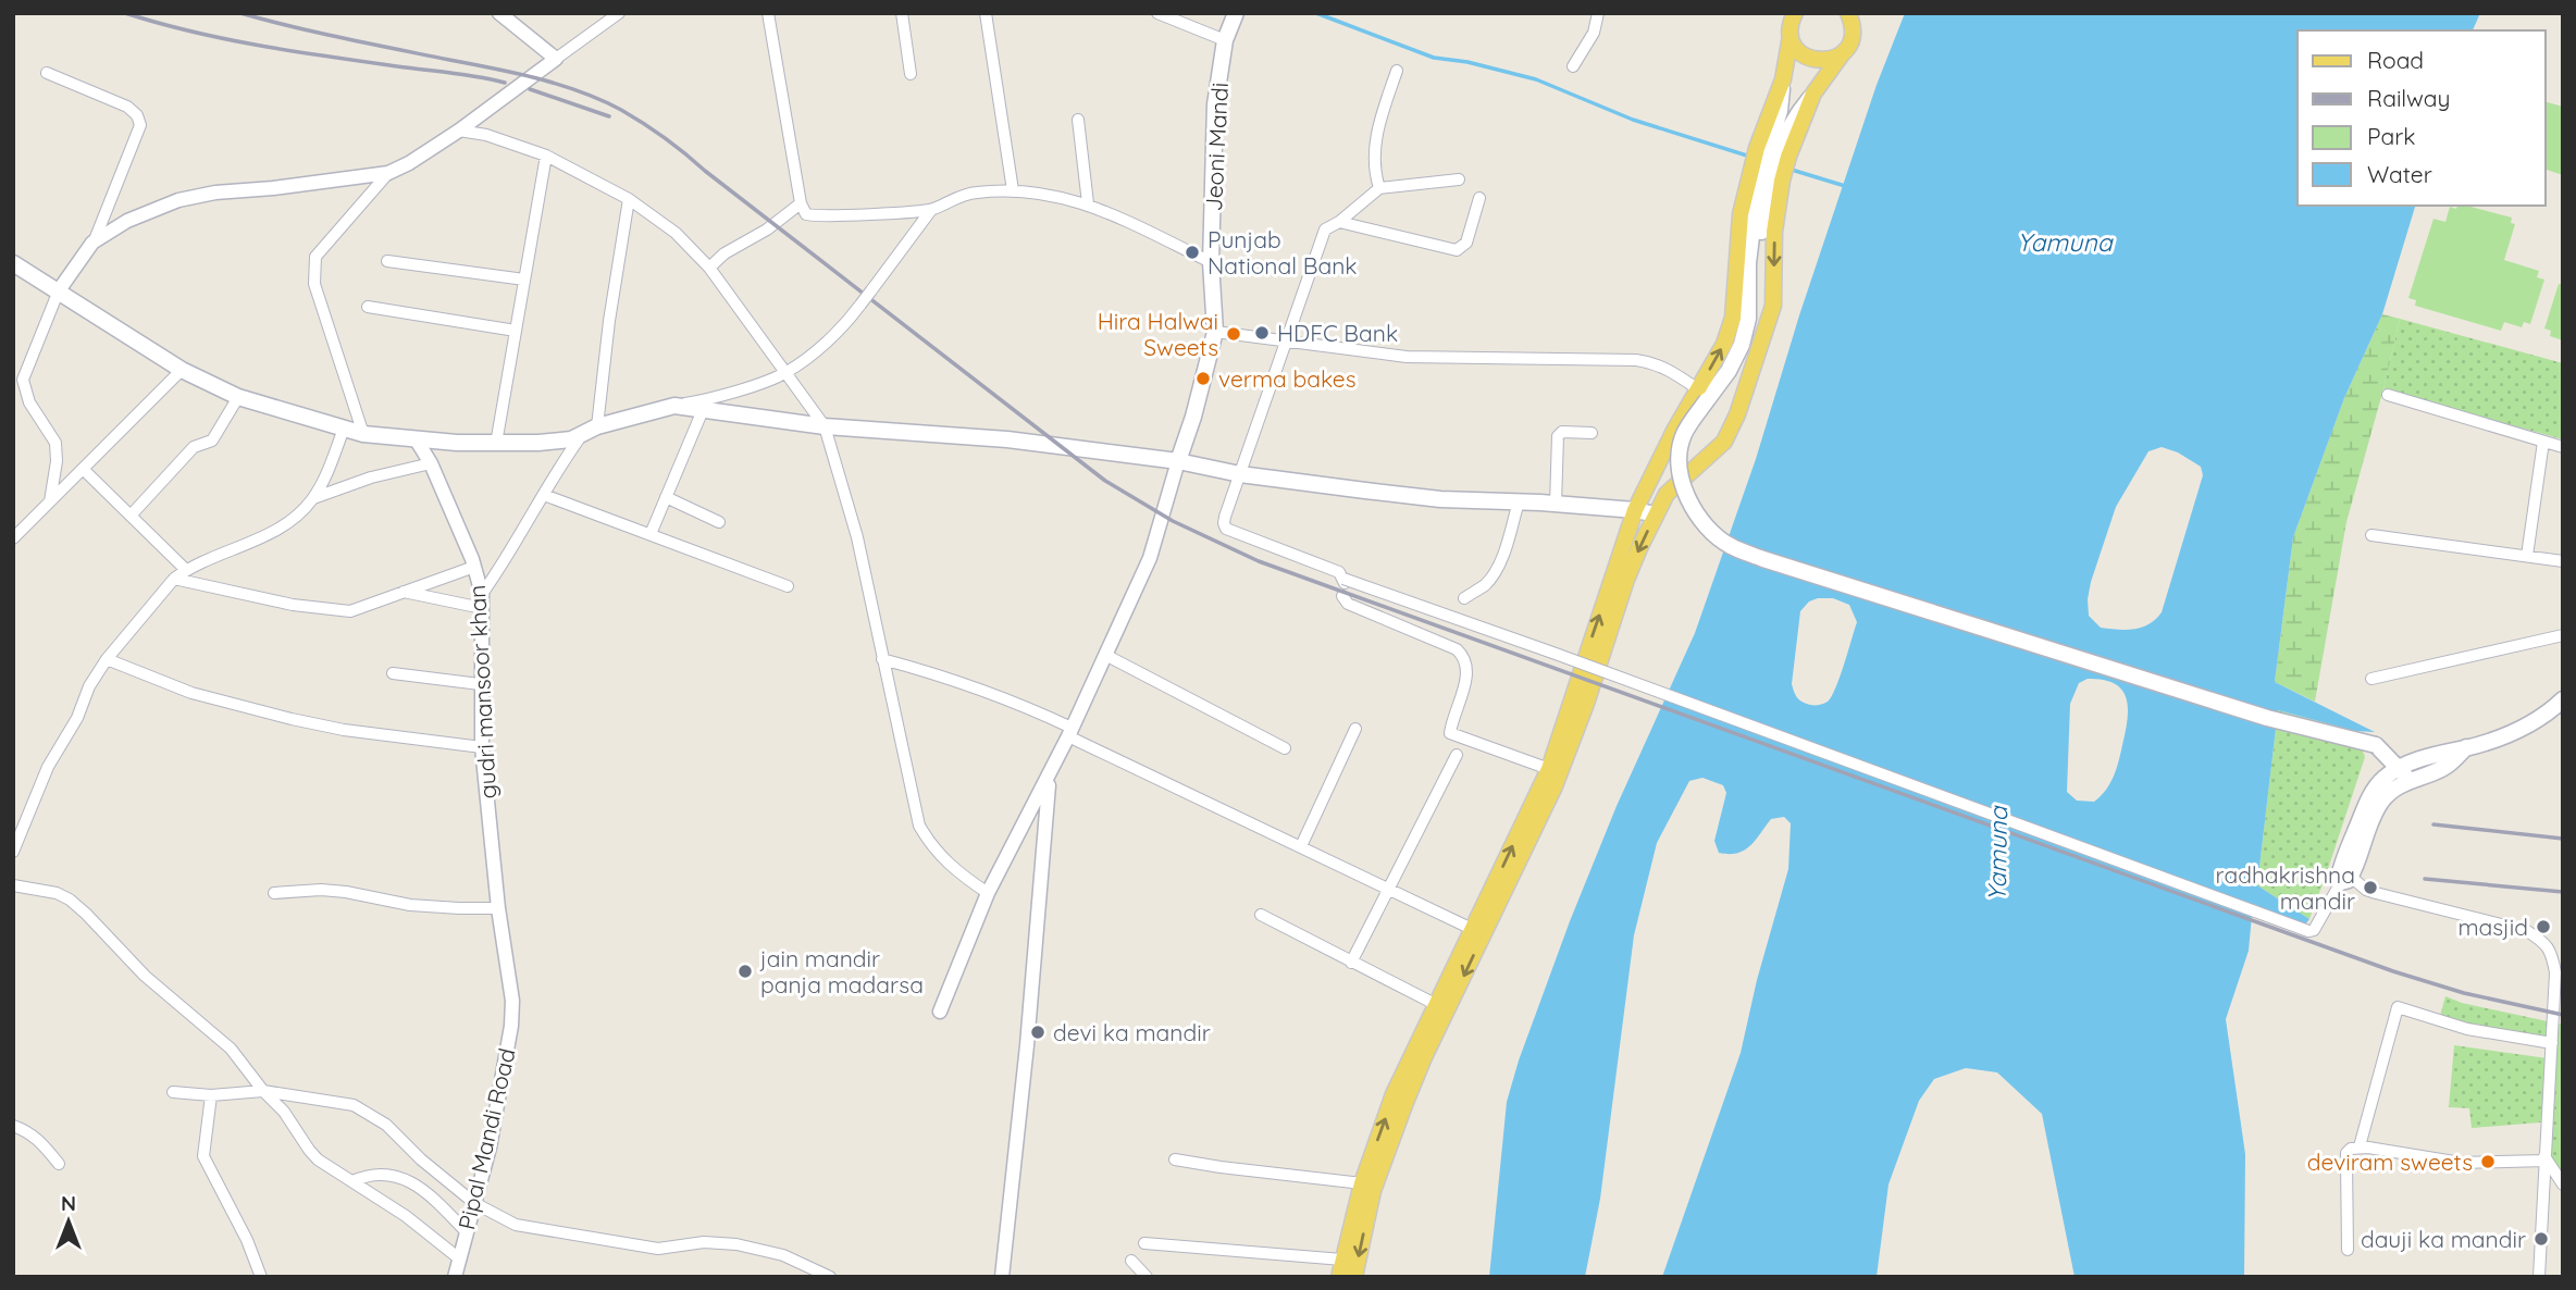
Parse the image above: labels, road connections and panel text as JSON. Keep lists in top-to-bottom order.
{
  "streets": {
    "main road": ["Jeoni Mandi"],
    "street": ["gudri mansoor khan", "Pipal Mandi Road"]
  },
  "crossings": [
    ["gudri mansoor khan", "Pipal Mandi Road"]
  ],
  "water": ["Yamuna"],
  "places": [
    "Punjab National Bank",
    "HDFC Bank",
    "Hira Halwai Sweets",
    "verma bakes",
    "radhakrishna mandir",
    "masjid",
    "jain mandir panja madarsa",
    "devi ka mandir",
    "deviram sweets",
    "dauji ka mandir"
  ],
  "legend": [
    "Road",
    "Railway",
    "Park",
    "Water"
  ],
  "north": "top"
}
